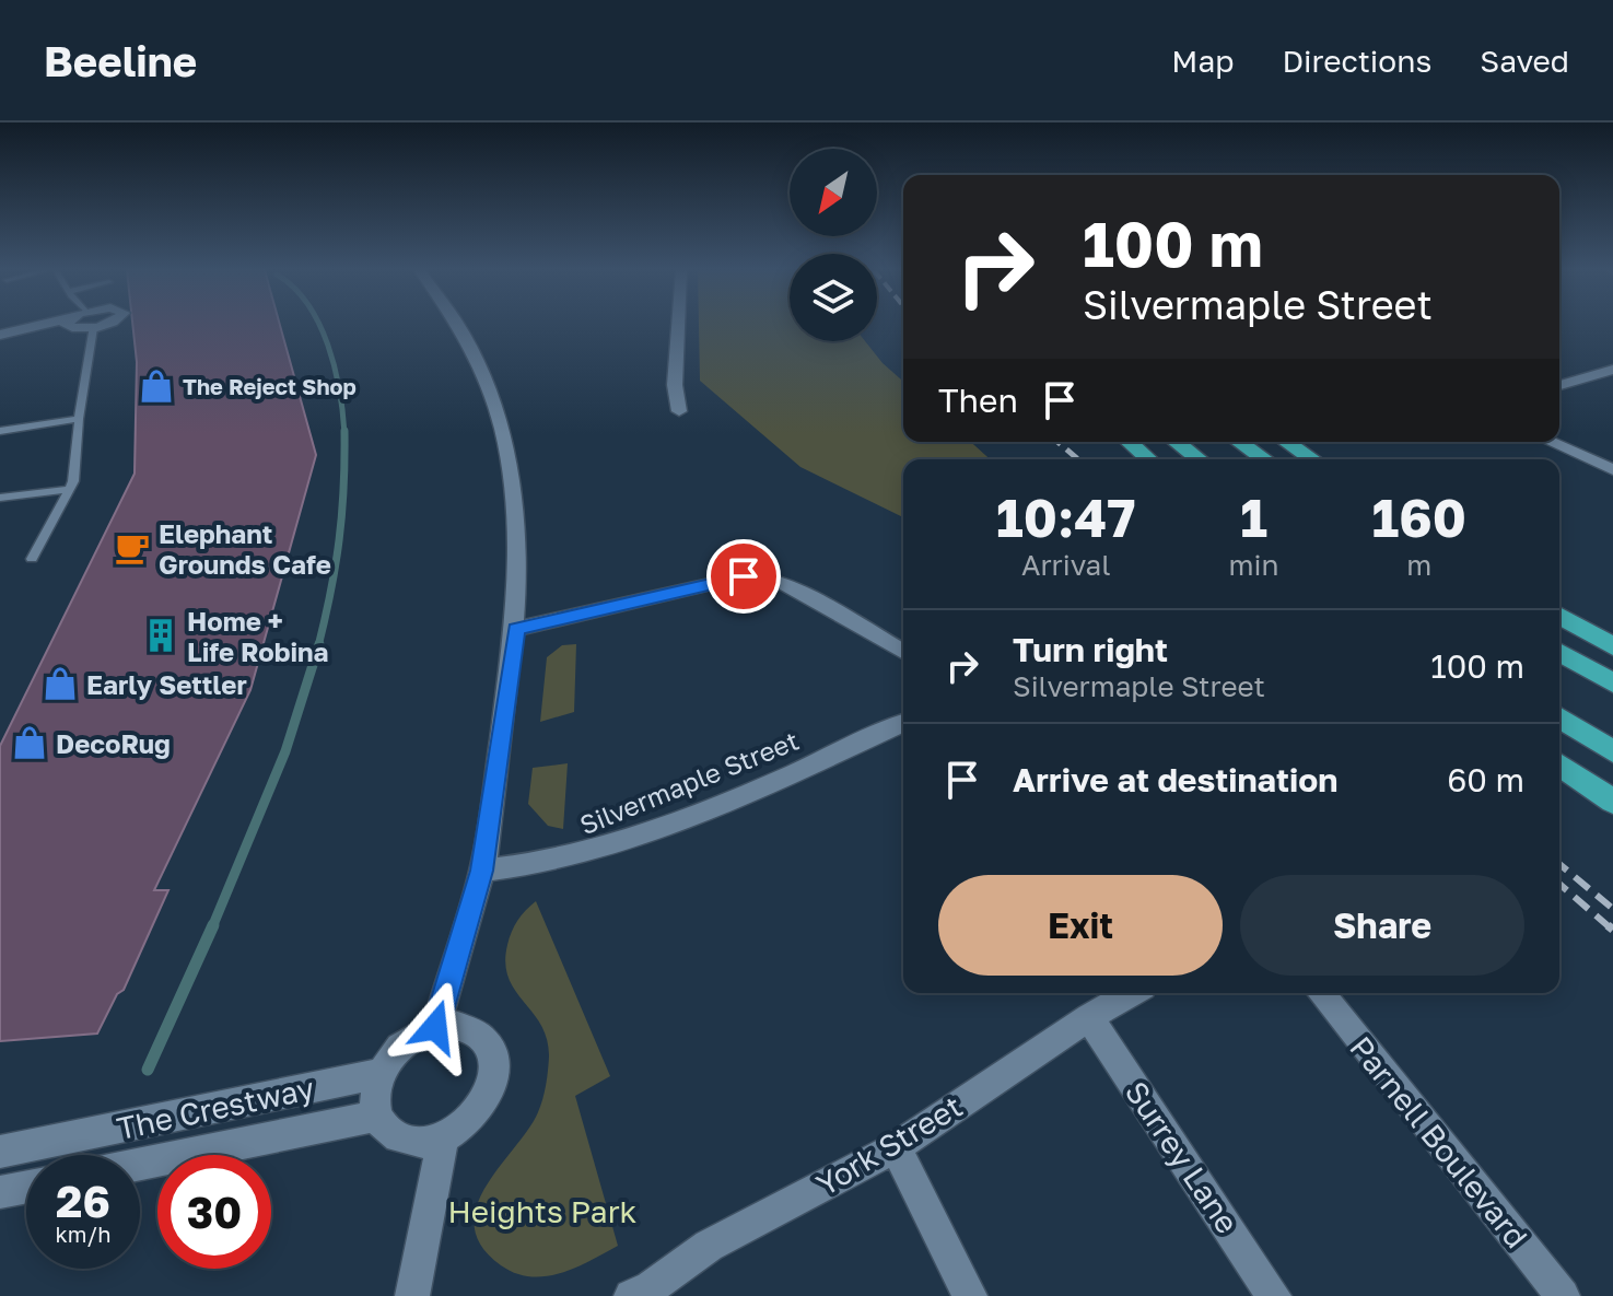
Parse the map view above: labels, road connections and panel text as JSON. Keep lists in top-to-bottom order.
{
  "streets": {
    "street": [
      "Silvermaple Street",
      "The Crestway",
      "Parnell Boulevard",
      "York Street",
      "Surrey Lane"
    ]
  },
  "crossings": [
    ["York Street", "Surrey Lane"]
  ],
  "parks": ["Heights Park"],
  "places": {
    "shop": ["The Reject Shop", "Early Settler", "DecoRug"],
    "cafe": ["Elephant Grounds Cafe"],
    "building": ["Home + Life Robina"]
  },
  "north": "bottom left",
  "page": {
    "header": "Beeline",
    "nav": ["Map", "Directions", "Saved"],
    "turn": ["100 m", "Silvermaple Street"],
    "then": "Then",
    "eta": [
      "10:47",
      "Arrival",
      "1",
      "min",
      "160",
      "m"
    ],
    "list": [
      {
        "name": "Turn right",
        "note": "Silvermaple Street",
        "value": "100 m"
      },
      {
        "name": "Arrive at destination",
        "value": "60 m"
      }
    ],
    "buttons": ["Exit", "Share"],
    "speed": "26 km/h",
    "limit": "30"
  }
}
